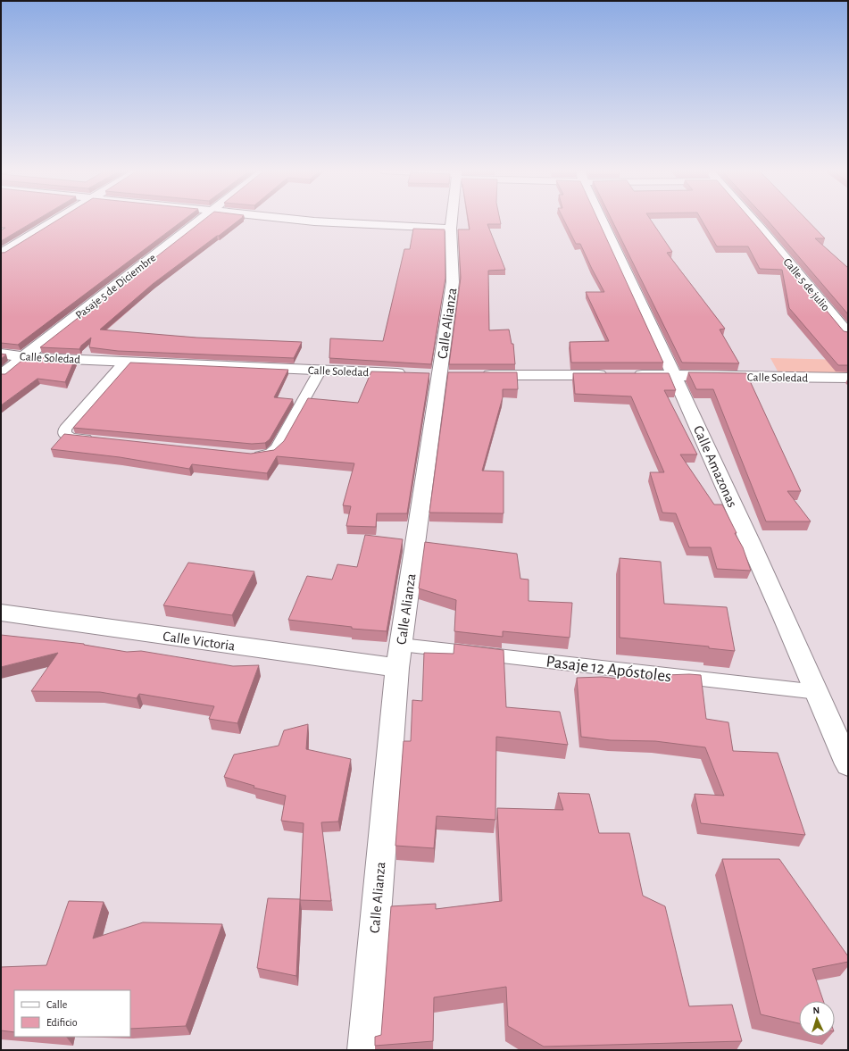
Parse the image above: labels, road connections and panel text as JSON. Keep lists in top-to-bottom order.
{
  "streets": {
    "street": [
      "Calle 5 de julio",
      "Pasaje 5 de Diciembre",
      "Calle Alianza",
      "Calle Soledad",
      "Calle Amazonas",
      "Calle Victoria"
    ],
    "lane": ["Pasaje 12 Apóstoles"]
  },
  "crossings": [
    ["Pasaje 5 de Diciembre", "Calle Soledad"],
    ["Calle Alianza", "Calle Soledad"],
    ["Calle Alianza", "Calle Victoria"],
    ["Calle Alianza", "Pasaje 12 Apóstoles"],
    ["Calle Soledad", "Calle Amazonas"],
    ["Calle Amazonas", "Pasaje 12 Apóstoles"]
  ],
  "legend": ["Calle", "Edificio"],
  "north": "top"
}
